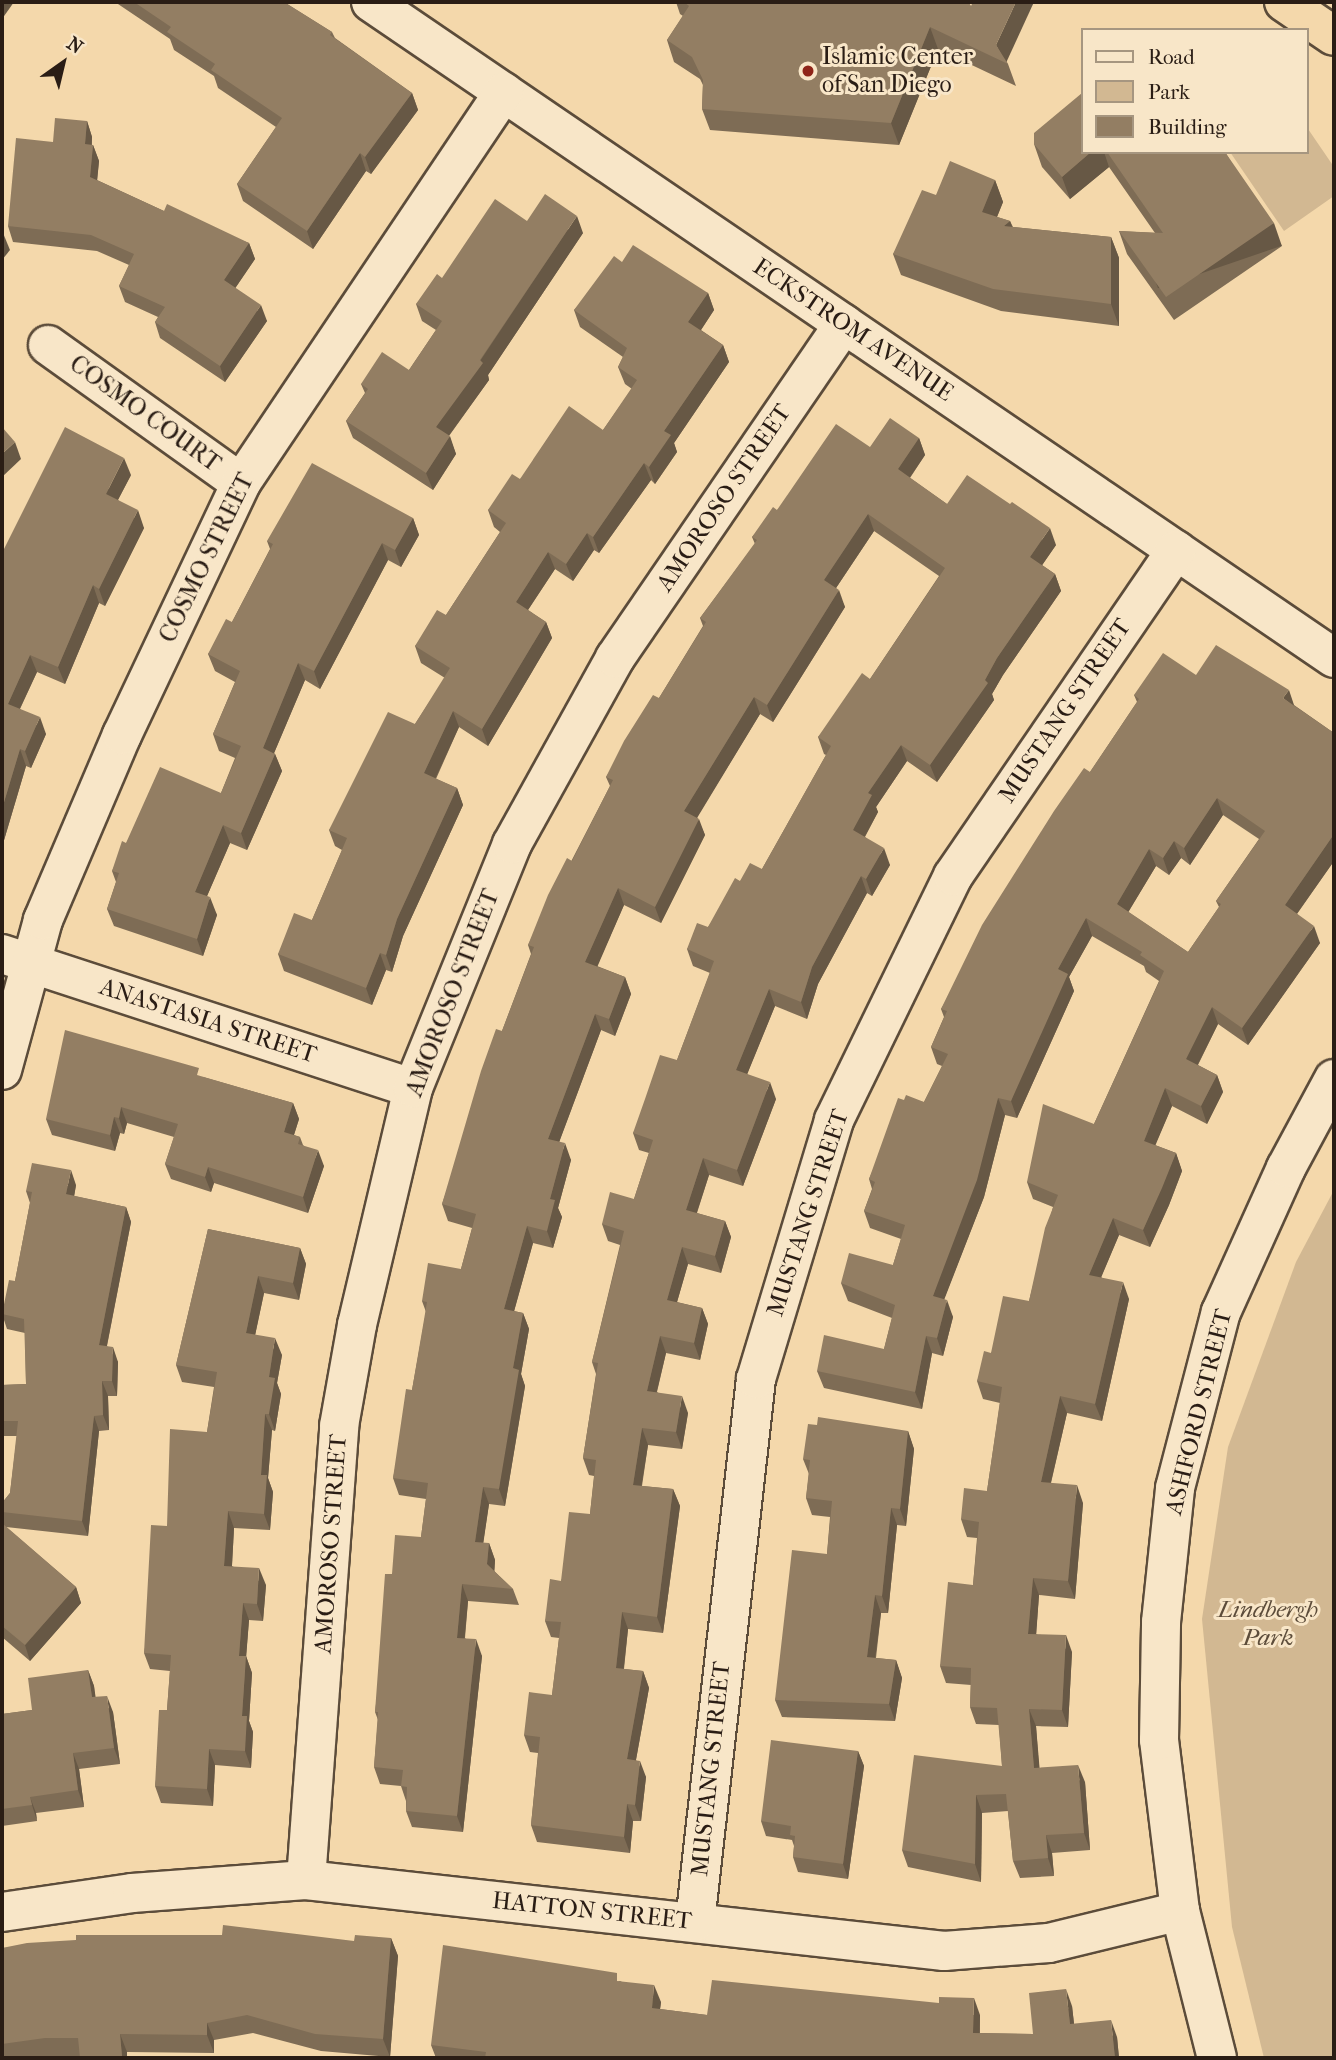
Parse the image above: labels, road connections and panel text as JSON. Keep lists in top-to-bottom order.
{
  "streets": {
    "street": [
      "ECKSTROM AVENUE",
      "COSMO COURT",
      "AMOROSO STREET",
      "COSMO STREET",
      "MUSTANG STREET",
      "ANASTASIA STREET",
      "ASHFORD STREET",
      "HATTON STREET"
    ]
  },
  "crossings": [
    ["ECKSTROM AVENUE", "AMOROSO STREET"],
    ["ECKSTROM AVENUE", "COSMO STREET"],
    ["ECKSTROM AVENUE", "MUSTANG STREET"],
    ["COSMO COURT", "COSMO STREET"],
    ["AMOROSO STREET", "ANASTASIA STREET"],
    ["AMOROSO STREET", "HATTON STREET"],
    ["COSMO STREET", "ANASTASIA STREET"],
    ["MUSTANG STREET", "HATTON STREET"],
    ["ASHFORD STREET", "HATTON STREET"]
  ],
  "parks": ["Lindbergh Park"],
  "places": ["Islamic Center of San Diego"],
  "legend": ["Road", "Park", "Building"],
  "north": "top right"
}
